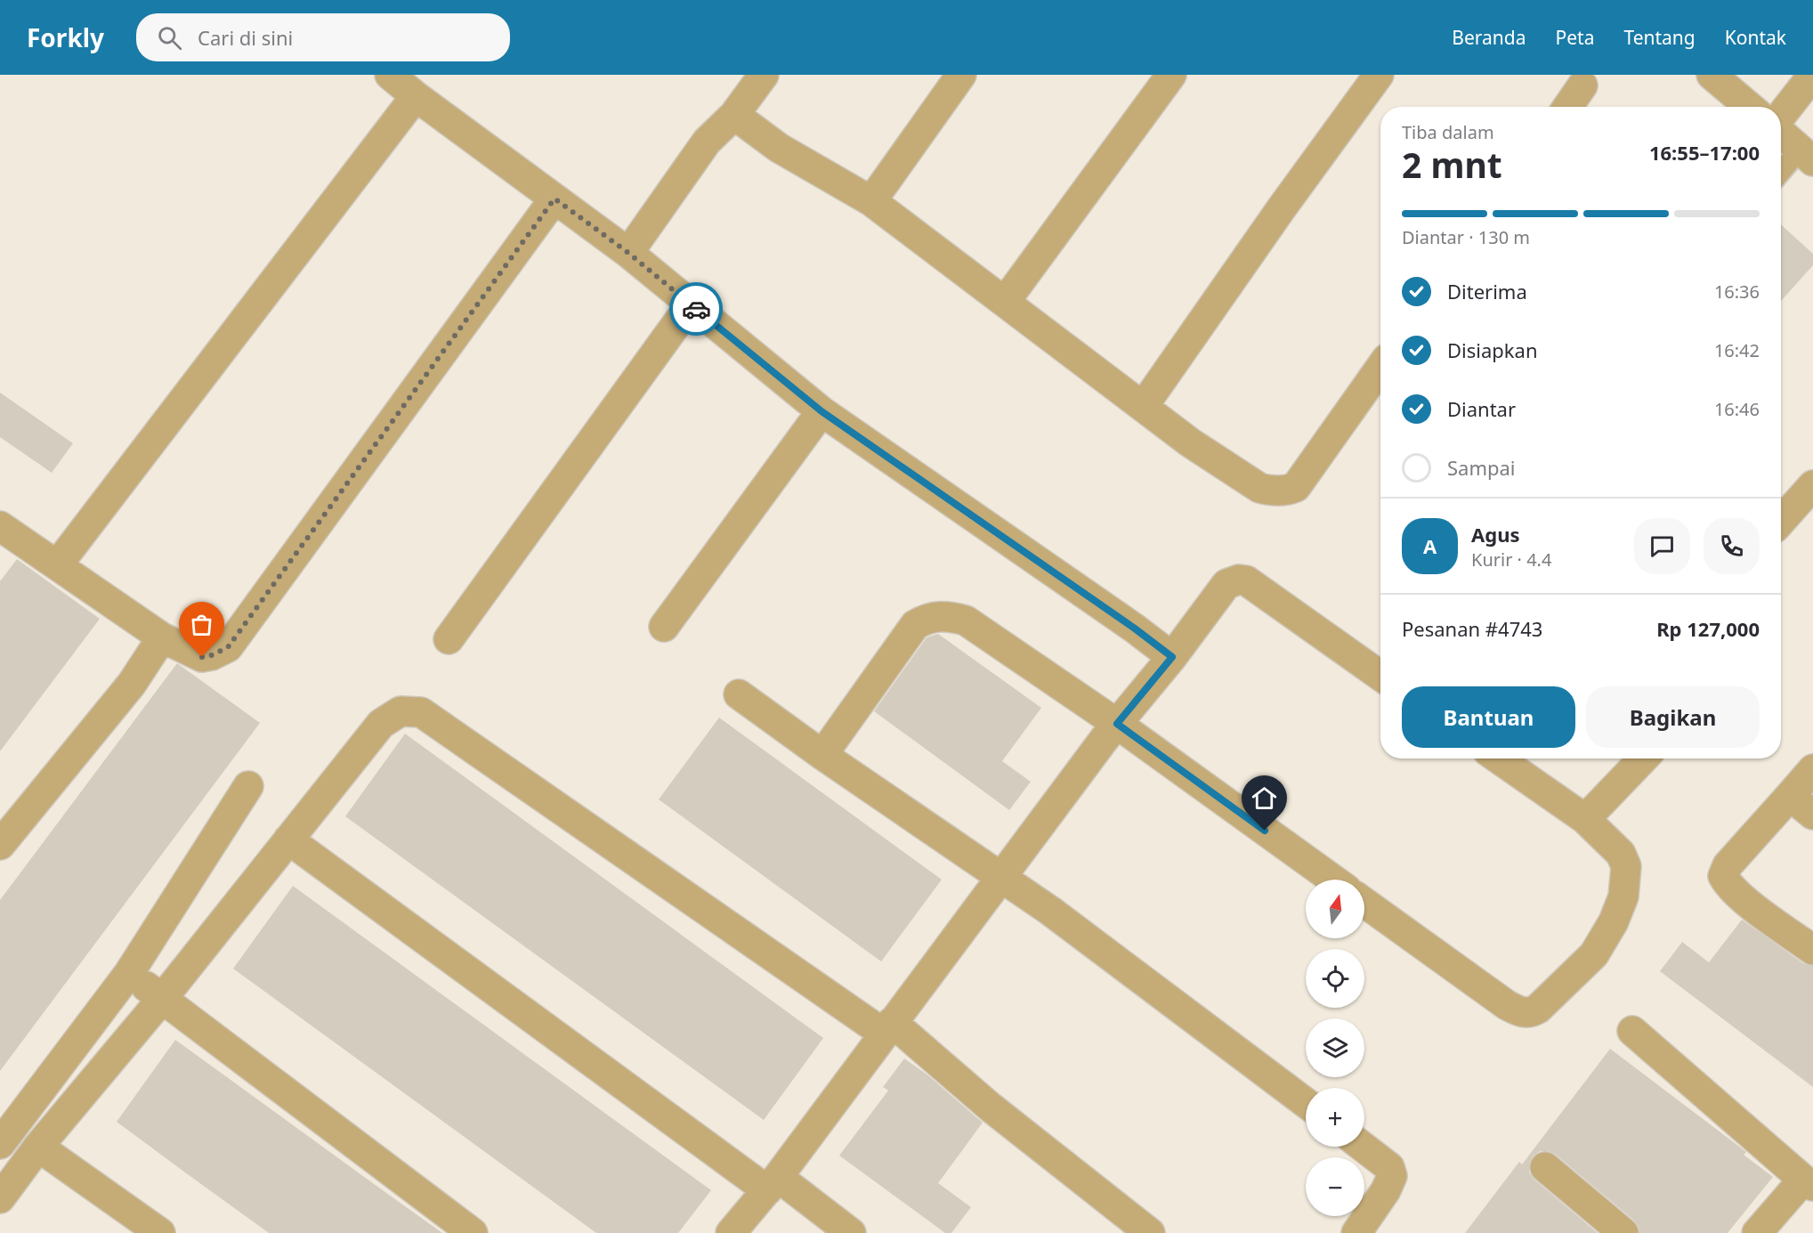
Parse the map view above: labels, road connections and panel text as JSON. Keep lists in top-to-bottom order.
{
  "north": "top",
  "page": {
    "header": "Forkly",
    "search": "Cari di sini",
    "nav": [
      "Beranda",
      "Peta",
      "Tentang",
      "Kontak"
    ],
    "heading": ["2 mnt", "Tiba dalam", "16:55–17:00"],
    "panel": [
      "Agus",
      "Kurir · 4.4",
      "Pesanan #4743",
      "Rp 127,000"
    ],
    "bar": "Diantar · 130 m",
    "list": [
      ["Diterima", "16:36"],
      ["Disiapkan", "16:42"],
      ["Diantar", "16:46"],
      "Sampai"
    ],
    "round": "A",
    "buttons": ["Bantuan", "Bagikan"],
    "map_buttons": ["+", "−"]
  }
}
